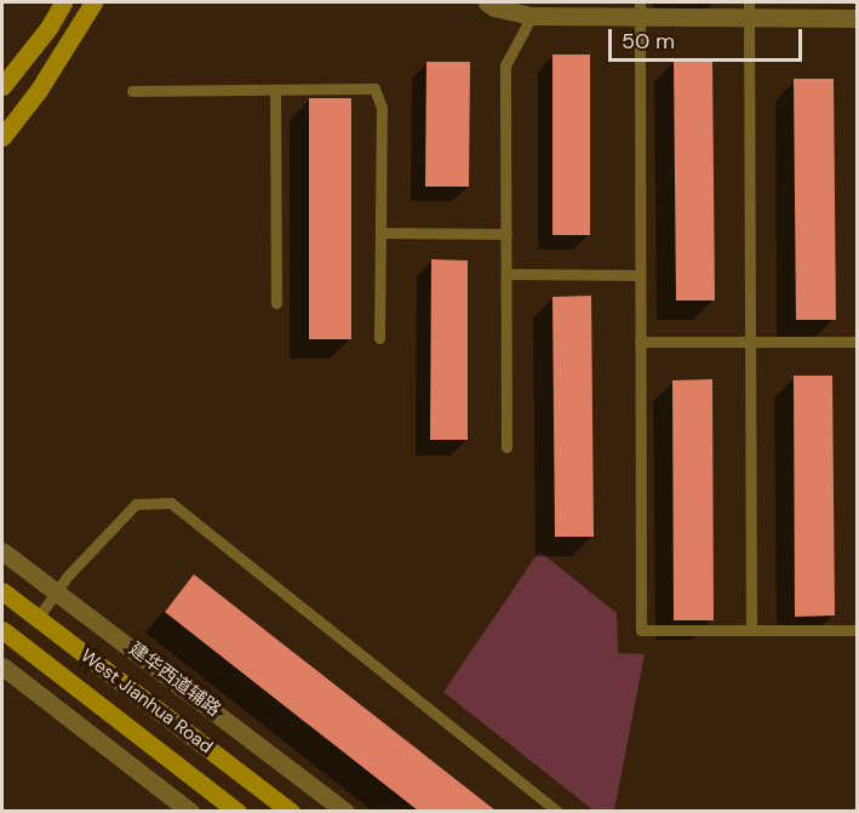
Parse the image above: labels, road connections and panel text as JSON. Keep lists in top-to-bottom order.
{
  "streets": {
    "main road": ["West Jianhua Road"],
    "street": ["建华西道辅路"]
  },
  "scale_bar": "50 m"
}
